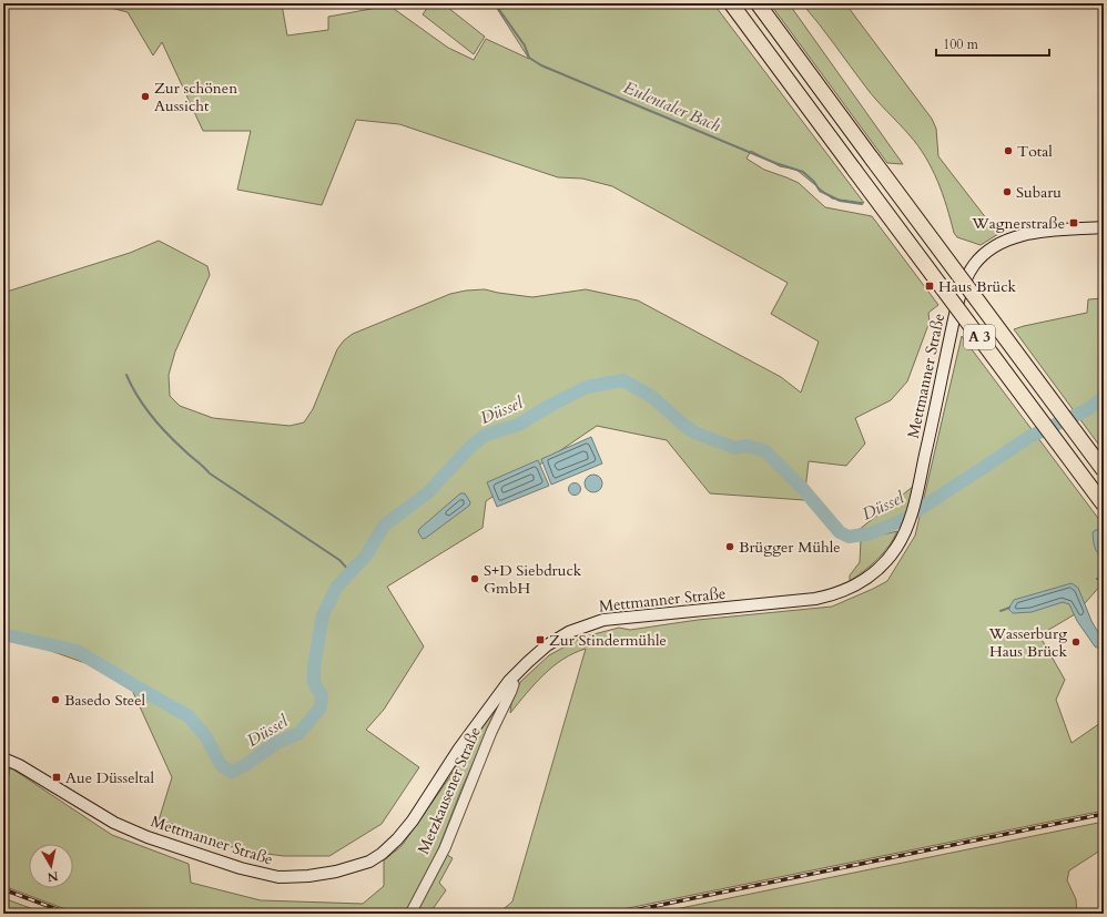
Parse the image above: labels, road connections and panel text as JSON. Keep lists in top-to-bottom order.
{
  "streets": {
    "highway": ["A 3"],
    "main road": ["Mettmanner Straße"],
    "street": ["Metzkausener Straße"]
  },
  "crossings": [
    ["Mettmanner Straße", "Metzkausener Straße"]
  ],
  "water": ["Eulentaler Bach", "Düssel"],
  "places": {
    "other": [
      "Zur schönen Aussicht",
      "Total",
      "Subaru",
      "Brügger Mühle",
      "S+D Siebdruck GmbH",
      "Wasserburg Haus Brück",
      "Basedo Steel"
    ],
    "transit": [
      "Wagnerstraße",
      "Haus Brück",
      "Zur Stindermühle",
      "Aue Düsseltal"
    ]
  },
  "scale_bar": "100 m",
  "north": "bottom"
}
